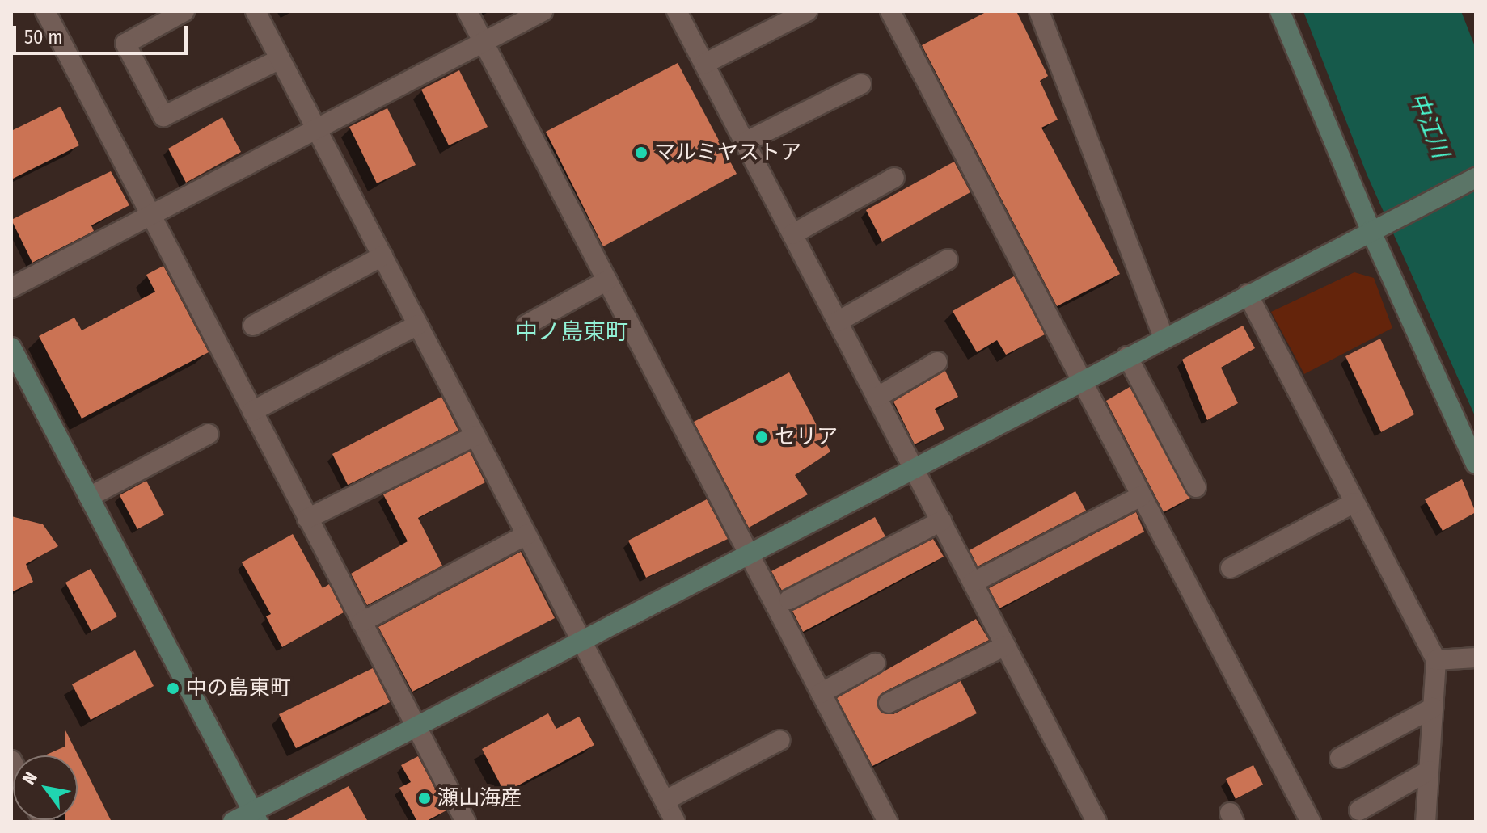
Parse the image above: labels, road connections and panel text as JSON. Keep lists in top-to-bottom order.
{
  "districts": ["中ノ島東町"],
  "water": ["中江川"],
  "places": [
    "マルミヤストア",
    "セリア",
    "中の島東町",
    "瀬山海産"
  ],
  "scale_bar": "50 m",
  "north": "top left"
}
